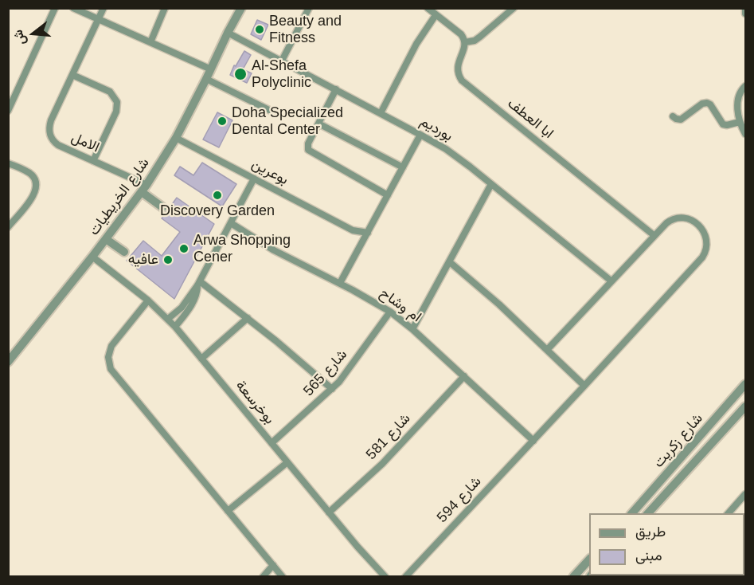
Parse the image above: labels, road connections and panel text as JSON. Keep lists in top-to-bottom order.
{
  "streets": {
    "street": [
      "ابا العطف",
      "بورديم",
      "الامل",
      "بوعرين",
      "شارع الخريطيات",
      "ام وشاح",
      "شارع 565",
      "بوخرسعة",
      "شارع 581",
      "شارع زكريت",
      "شارع 594"
    ]
  },
  "crossings": [
    ["ابا العطف", "شارع 594"],
    ["بورديم", "شارع الخريطيات"],
    ["بورديم", "شارع 594"],
    ["الامل", "شارع الخريطيات"],
    ["بوعرين", "شارع الخريطيات"],
    ["شارع الخريطيات", "بوخرسعة"],
    ["ام وشاح", "شارع 565"],
    ["ام وشاح", "شارع 581"],
    ["ام وشاح", "شارع 594"],
    ["شارع 565", "بوخرسعة"],
    ["بوخرسعة", "شارع 581"]
  ],
  "places": [
    "Beauty and Fitness",
    "Al-Shefa Polyclinic",
    "Doha Specialized Dental Center",
    "Discovery Garden",
    "Arwa Shopping Cener",
    "عافيه"
  ],
  "legend": ["طريق", "مبنى"],
  "north": "left"
}
